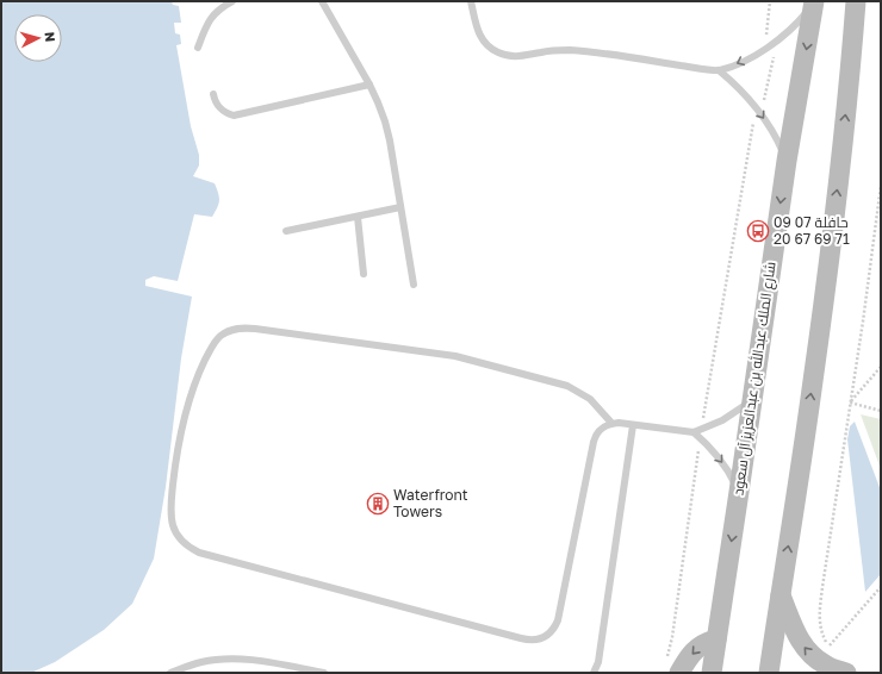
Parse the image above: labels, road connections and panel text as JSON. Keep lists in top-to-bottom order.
{
  "streets": {
    "main road": ["شارع الملك عبدالله بن عبدالعزيز آل سعود"]
  },
  "places": {
    "bus stop": ["حافلة 07 09 20 67 69 71"],
    "building": ["Waterfront Towers"]
  },
  "north": "right"
}
